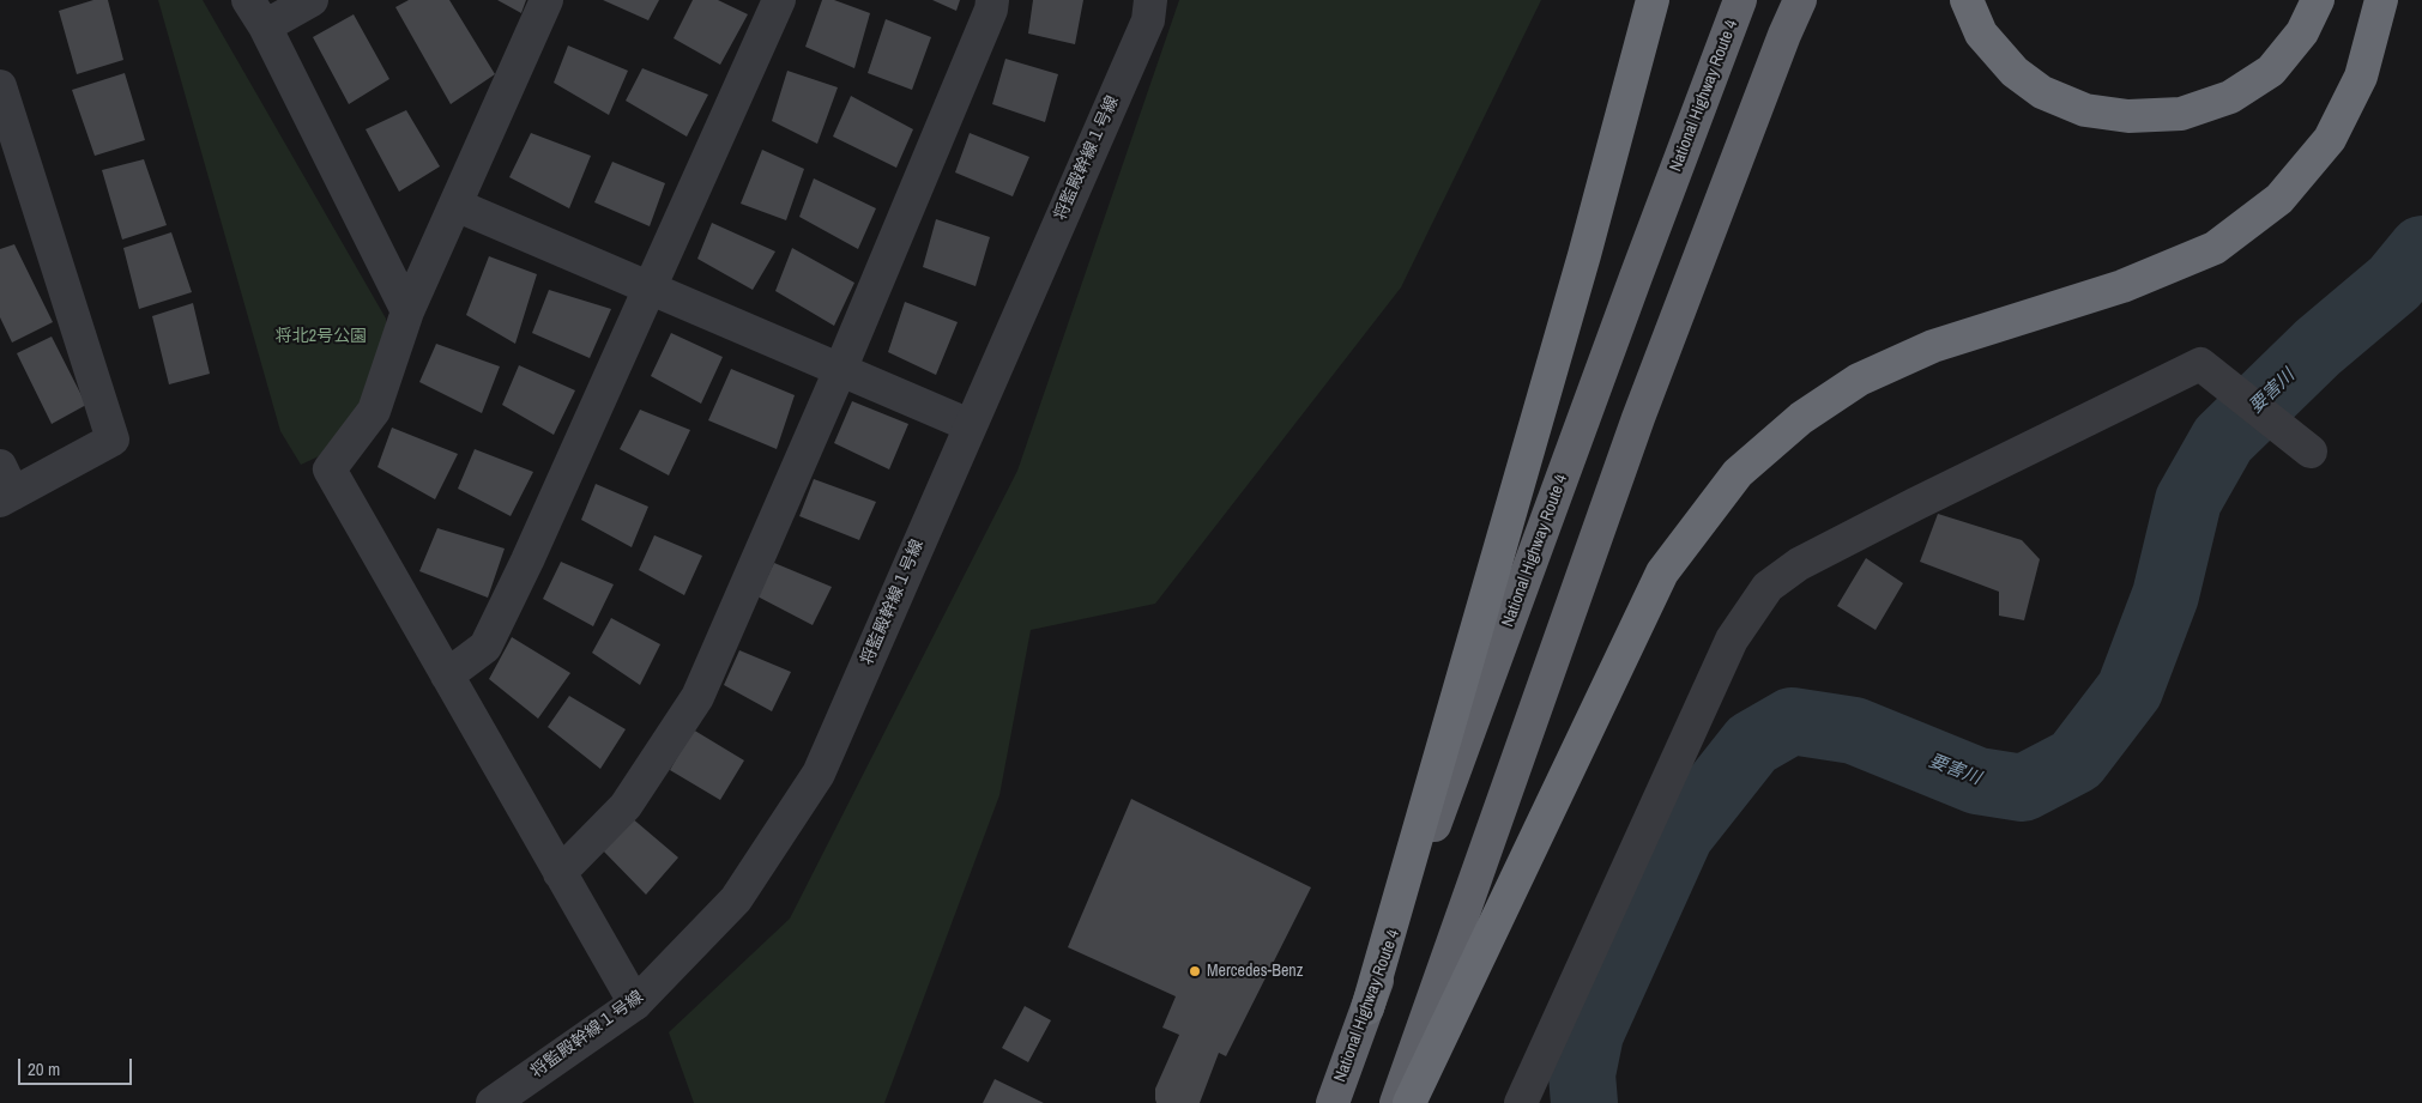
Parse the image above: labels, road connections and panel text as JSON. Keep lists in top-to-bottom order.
{
  "streets": {
    "highway": ["National Highway Route 4"],
    "street": ["将監殿幹線１号線"]
  },
  "water": ["要害川"],
  "parks": ["将北2号公園"],
  "places": ["Mercedes-Benz"],
  "scale_bar": "20 m"
}
